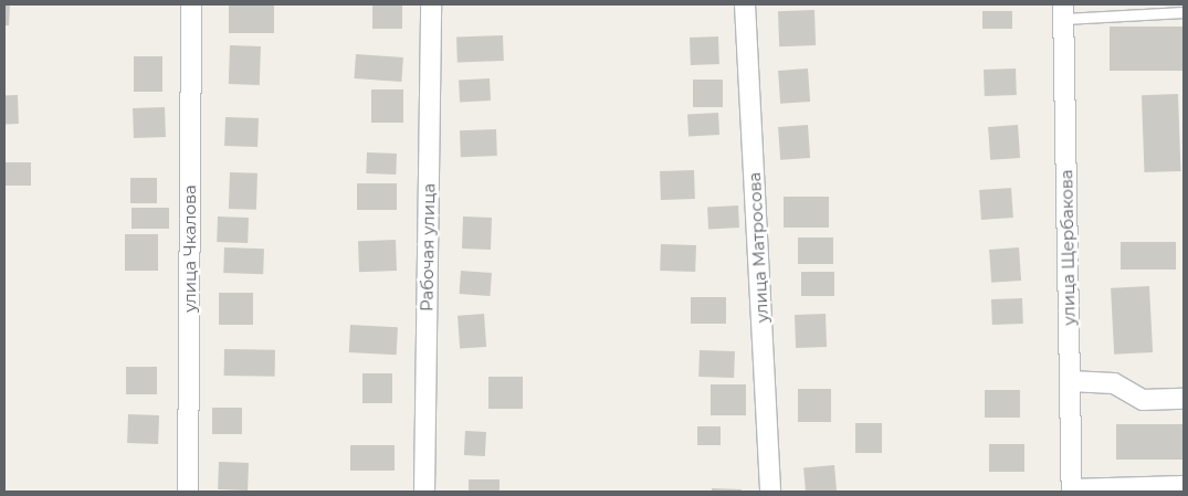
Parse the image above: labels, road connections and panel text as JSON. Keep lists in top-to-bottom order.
{
  "streets": {
    "street": [
      "Рабочая улица",
      "улица Матросова",
      "улица Щербакова",
      "улица Чкалова"
    ]
  }
}
